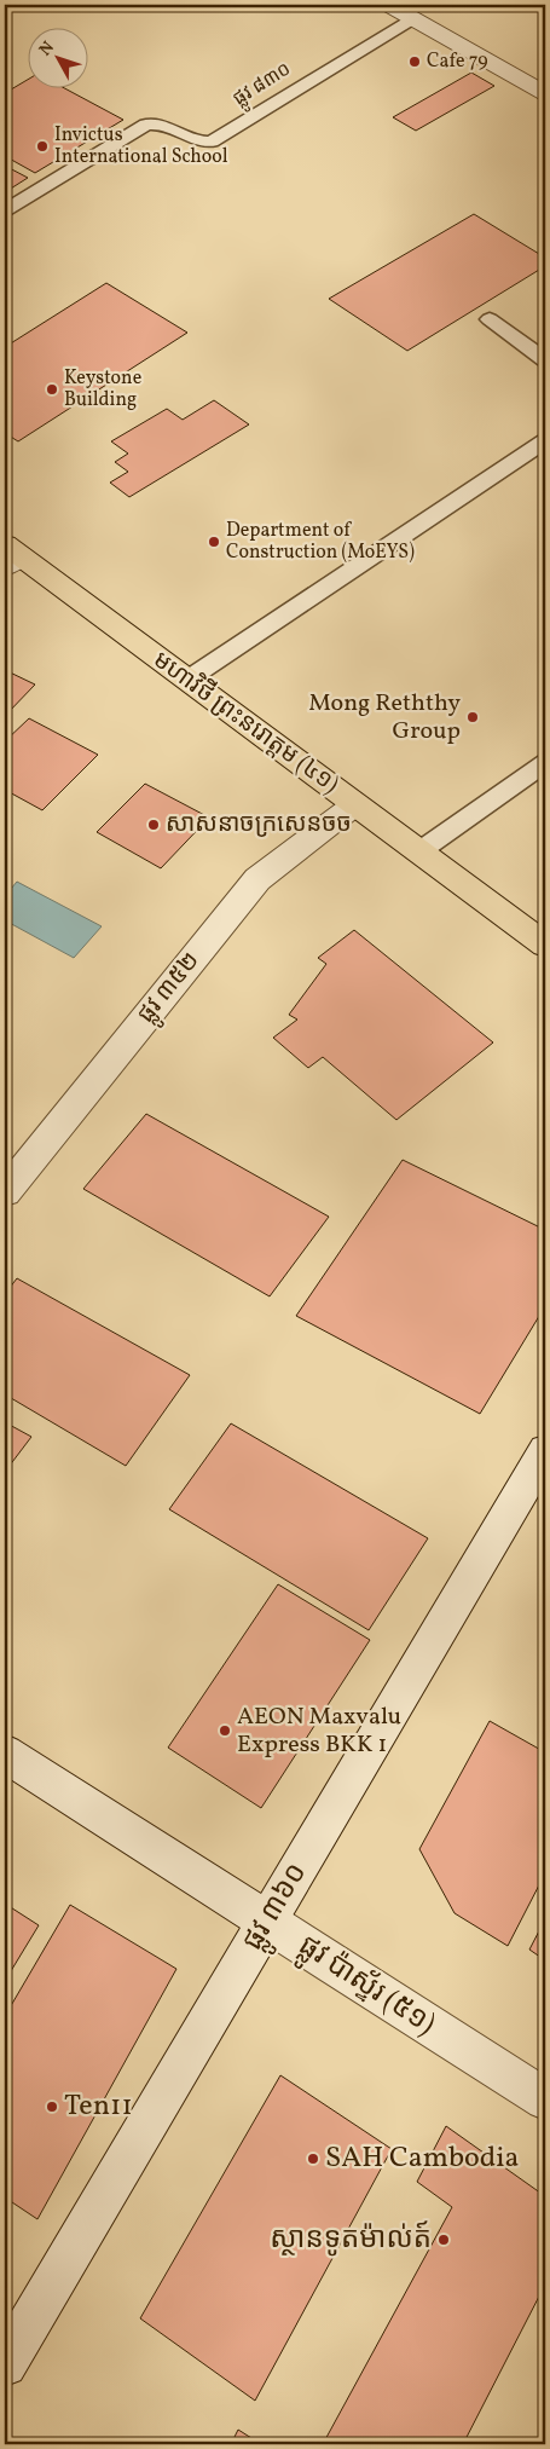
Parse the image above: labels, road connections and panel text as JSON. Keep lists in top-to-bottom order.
{
  "streets": {
    "main road": ["មហាវិថី ព្រះនរោត្តម (៤១)"],
    "street": ["ផ្លូវ ៣៥២", "ផ្លូវ ៣៦០", "ផ្លូវ ប៉ាស្ទ័រ (៥១)"],
    "lane": ["ផ្លូវ ៨៣០"]
  },
  "crossings": [
    ["មហាវិថី ព្រះនរោត្តម (៤១)", "ផ្លូវ ៣៥២"],
    ["ផ្លូវ ៣៦០", "ផ្លូវ ប៉ាស្ទ័រ (៥១)"]
  ],
  "places": [
    "Cafe 79",
    "Invictus International School",
    "Keystone Building",
    "Department of Construction (MoEYS)",
    "Mong Reththy Group",
    "សាសនាចក្រសេនចច",
    "AEON Maxvalu Express BKK 1",
    "Ten11",
    "SAH Cambodia",
    "ស្ថានទូតម៉ាល់ត៍"
  ],
  "north": "top left"
}
